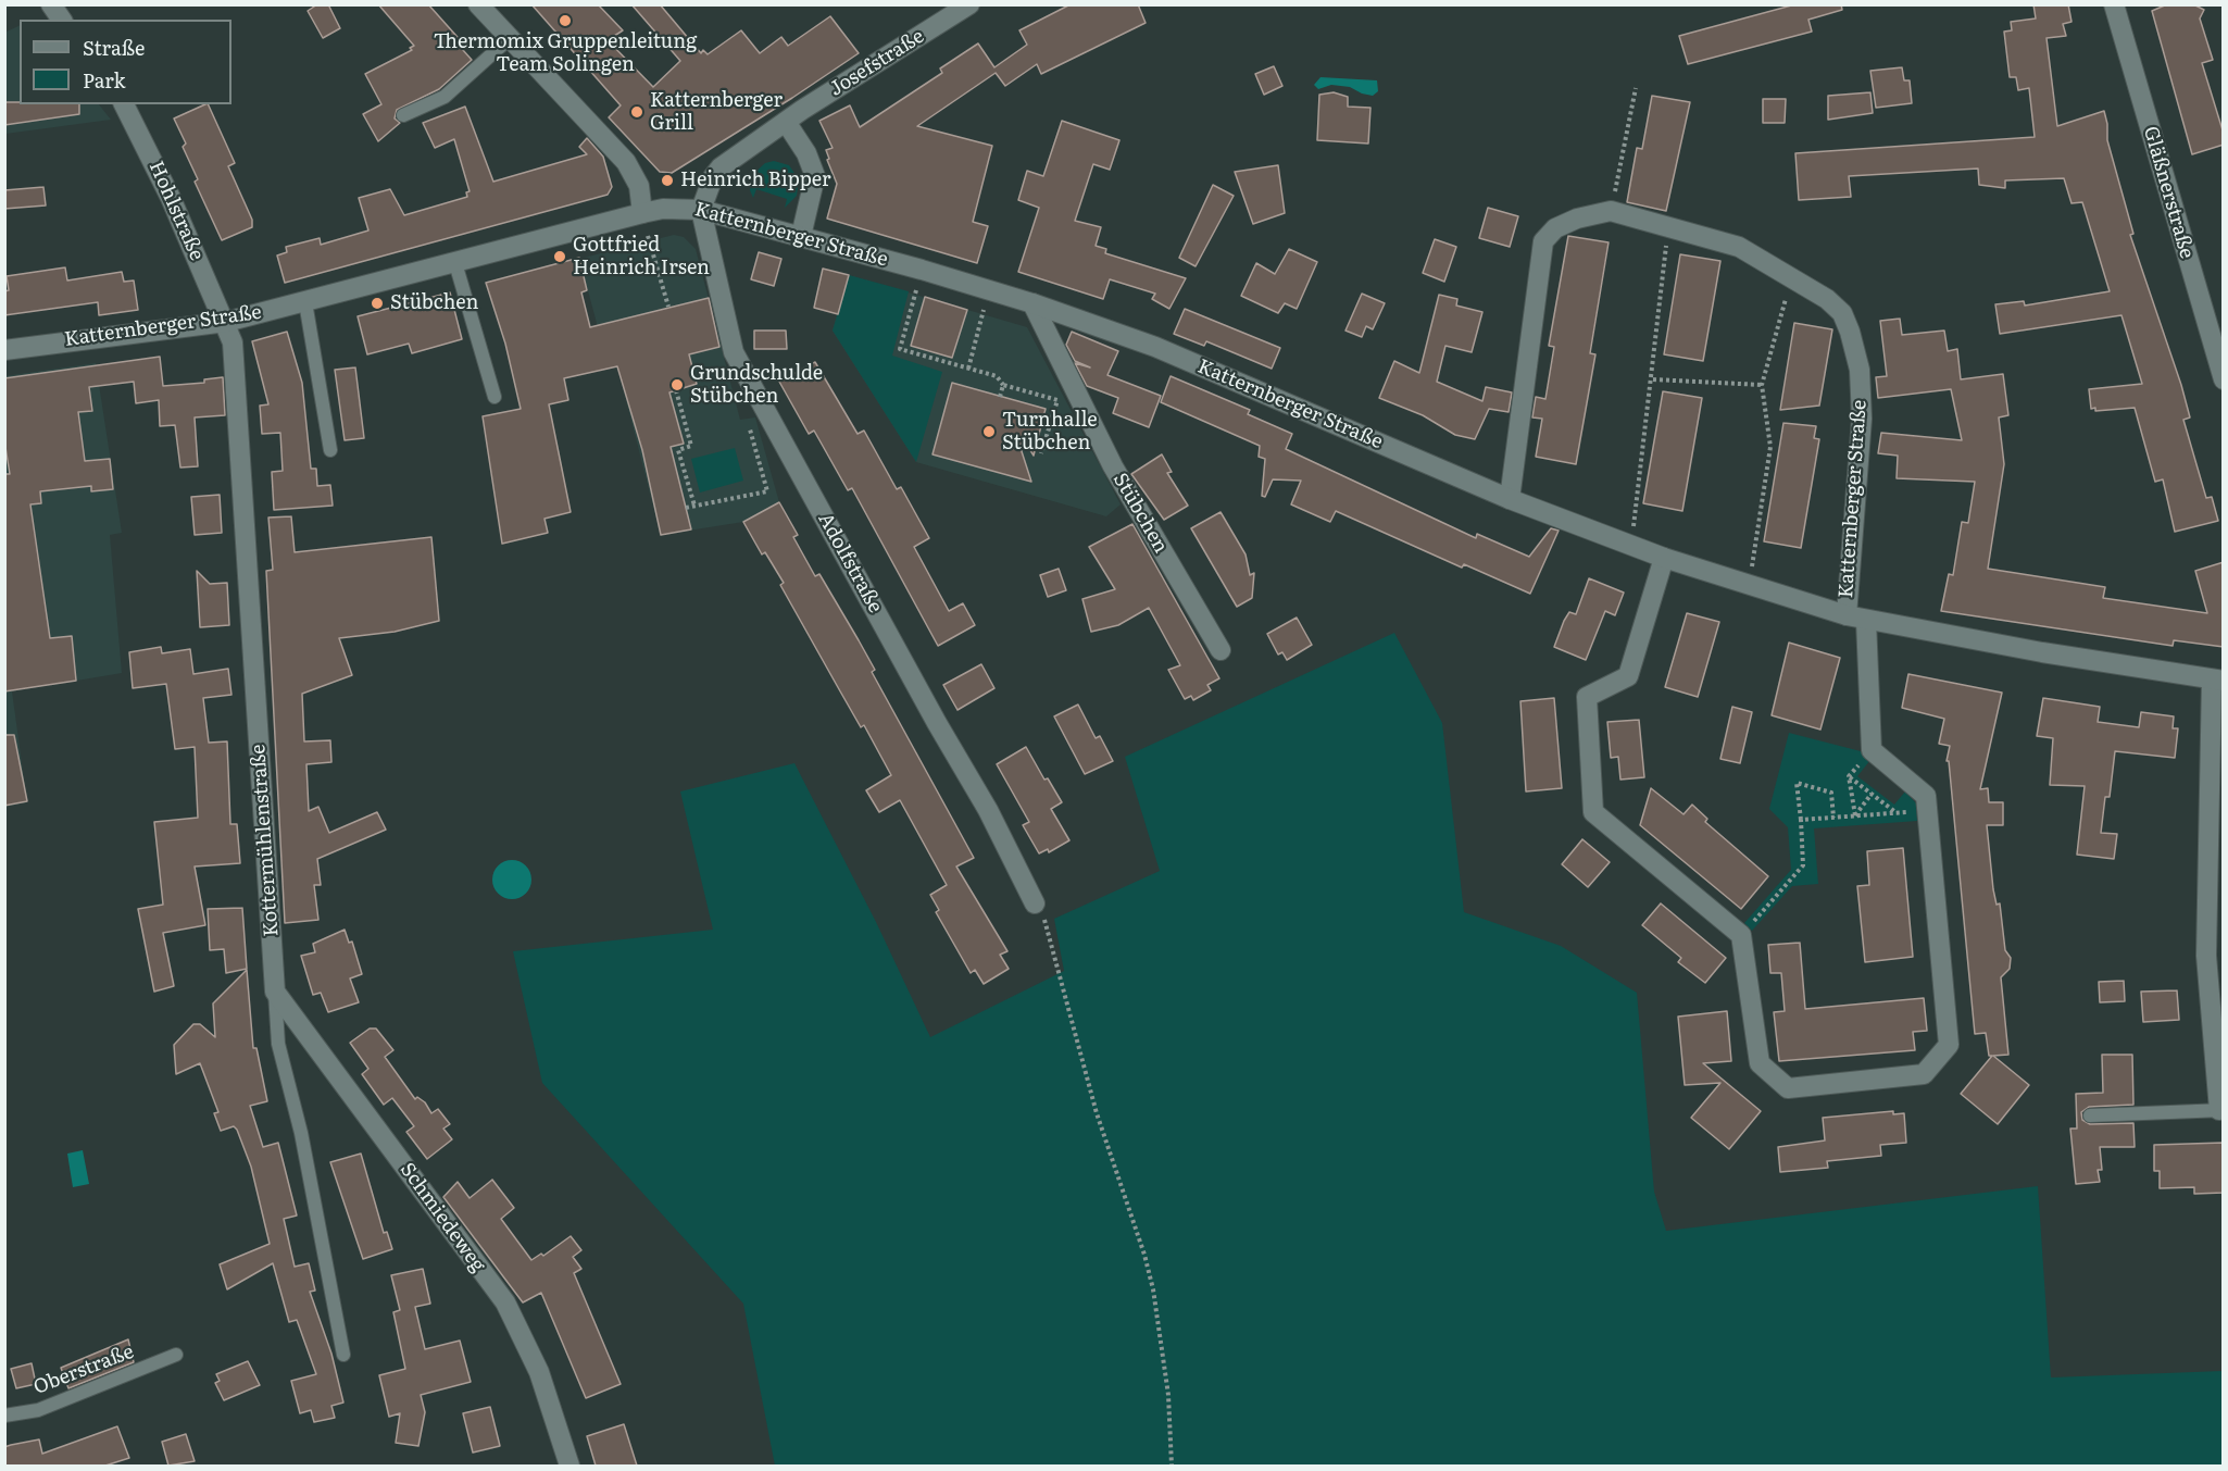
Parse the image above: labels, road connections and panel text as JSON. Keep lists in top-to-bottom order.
{
  "streets": {
    "street": [
      "Josefstraße",
      "Gläßnerstraße",
      "Hohlstraße",
      "Katternberger Straße",
      "Stübchen",
      "Adolfstraße",
      "Kottermühlenstraße",
      "Schmiedeweg"
    ],
    "lane": ["Oberstraße"]
  },
  "crossings": [
    ["Josefstraße", "Katternberger Straße"],
    ["Josefstraße", "Adolfstraße"],
    ["Hohlstraße", "Katternberger Straße"],
    ["Hohlstraße", "Kottermühlenstraße"],
    ["Katternberger Straße", "Stübchen"],
    ["Katternberger Straße", "Adolfstraße"],
    ["Katternberger Straße", "Kottermühlenstraße"],
    ["Kottermühlenstraße", "Schmiedeweg"]
  ],
  "places": [
    "Thermomix Gruppenleitung Team Solingen",
    "Katternberger Grill",
    "Heinrich Bipper",
    "Gottfried Heinrich Irsen",
    "Stübchen",
    "Grundschulde Stübchen",
    "Turnhalle Stübchen"
  ],
  "legend": ["Straße", "Park"]
}
